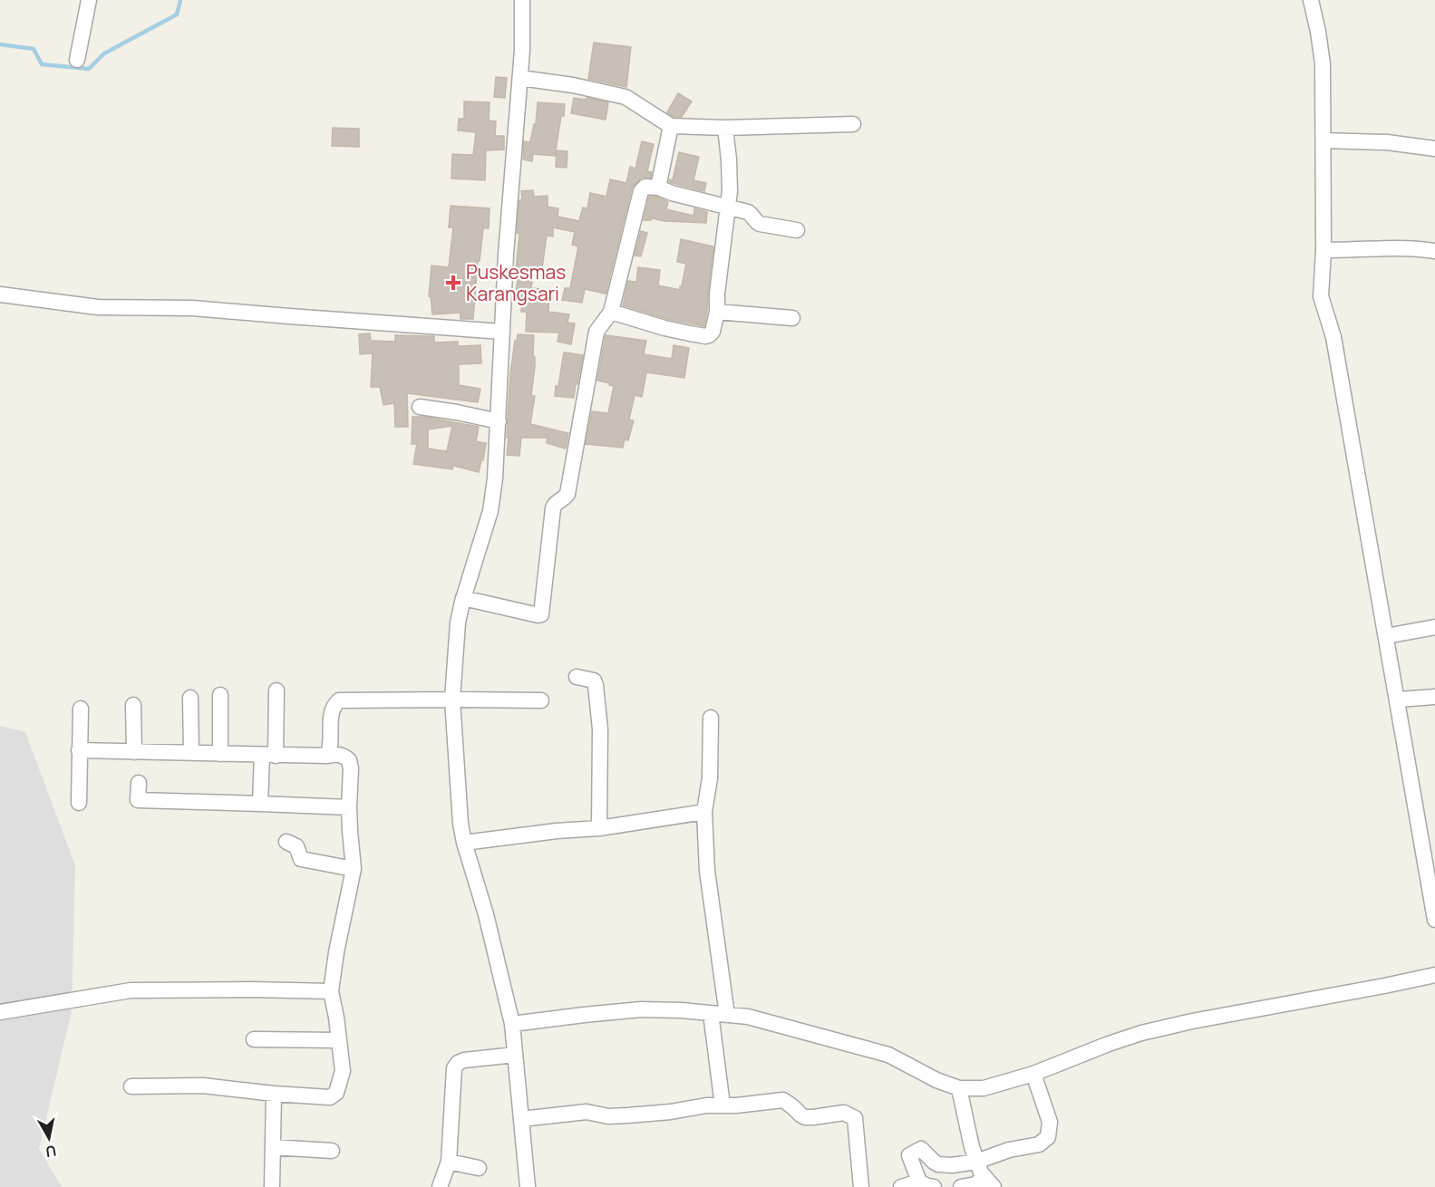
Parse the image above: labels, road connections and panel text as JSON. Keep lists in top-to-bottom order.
{
  "places": {
    "health": ["Puskesmas Karangsari"]
  },
  "north": "bottom"
}
